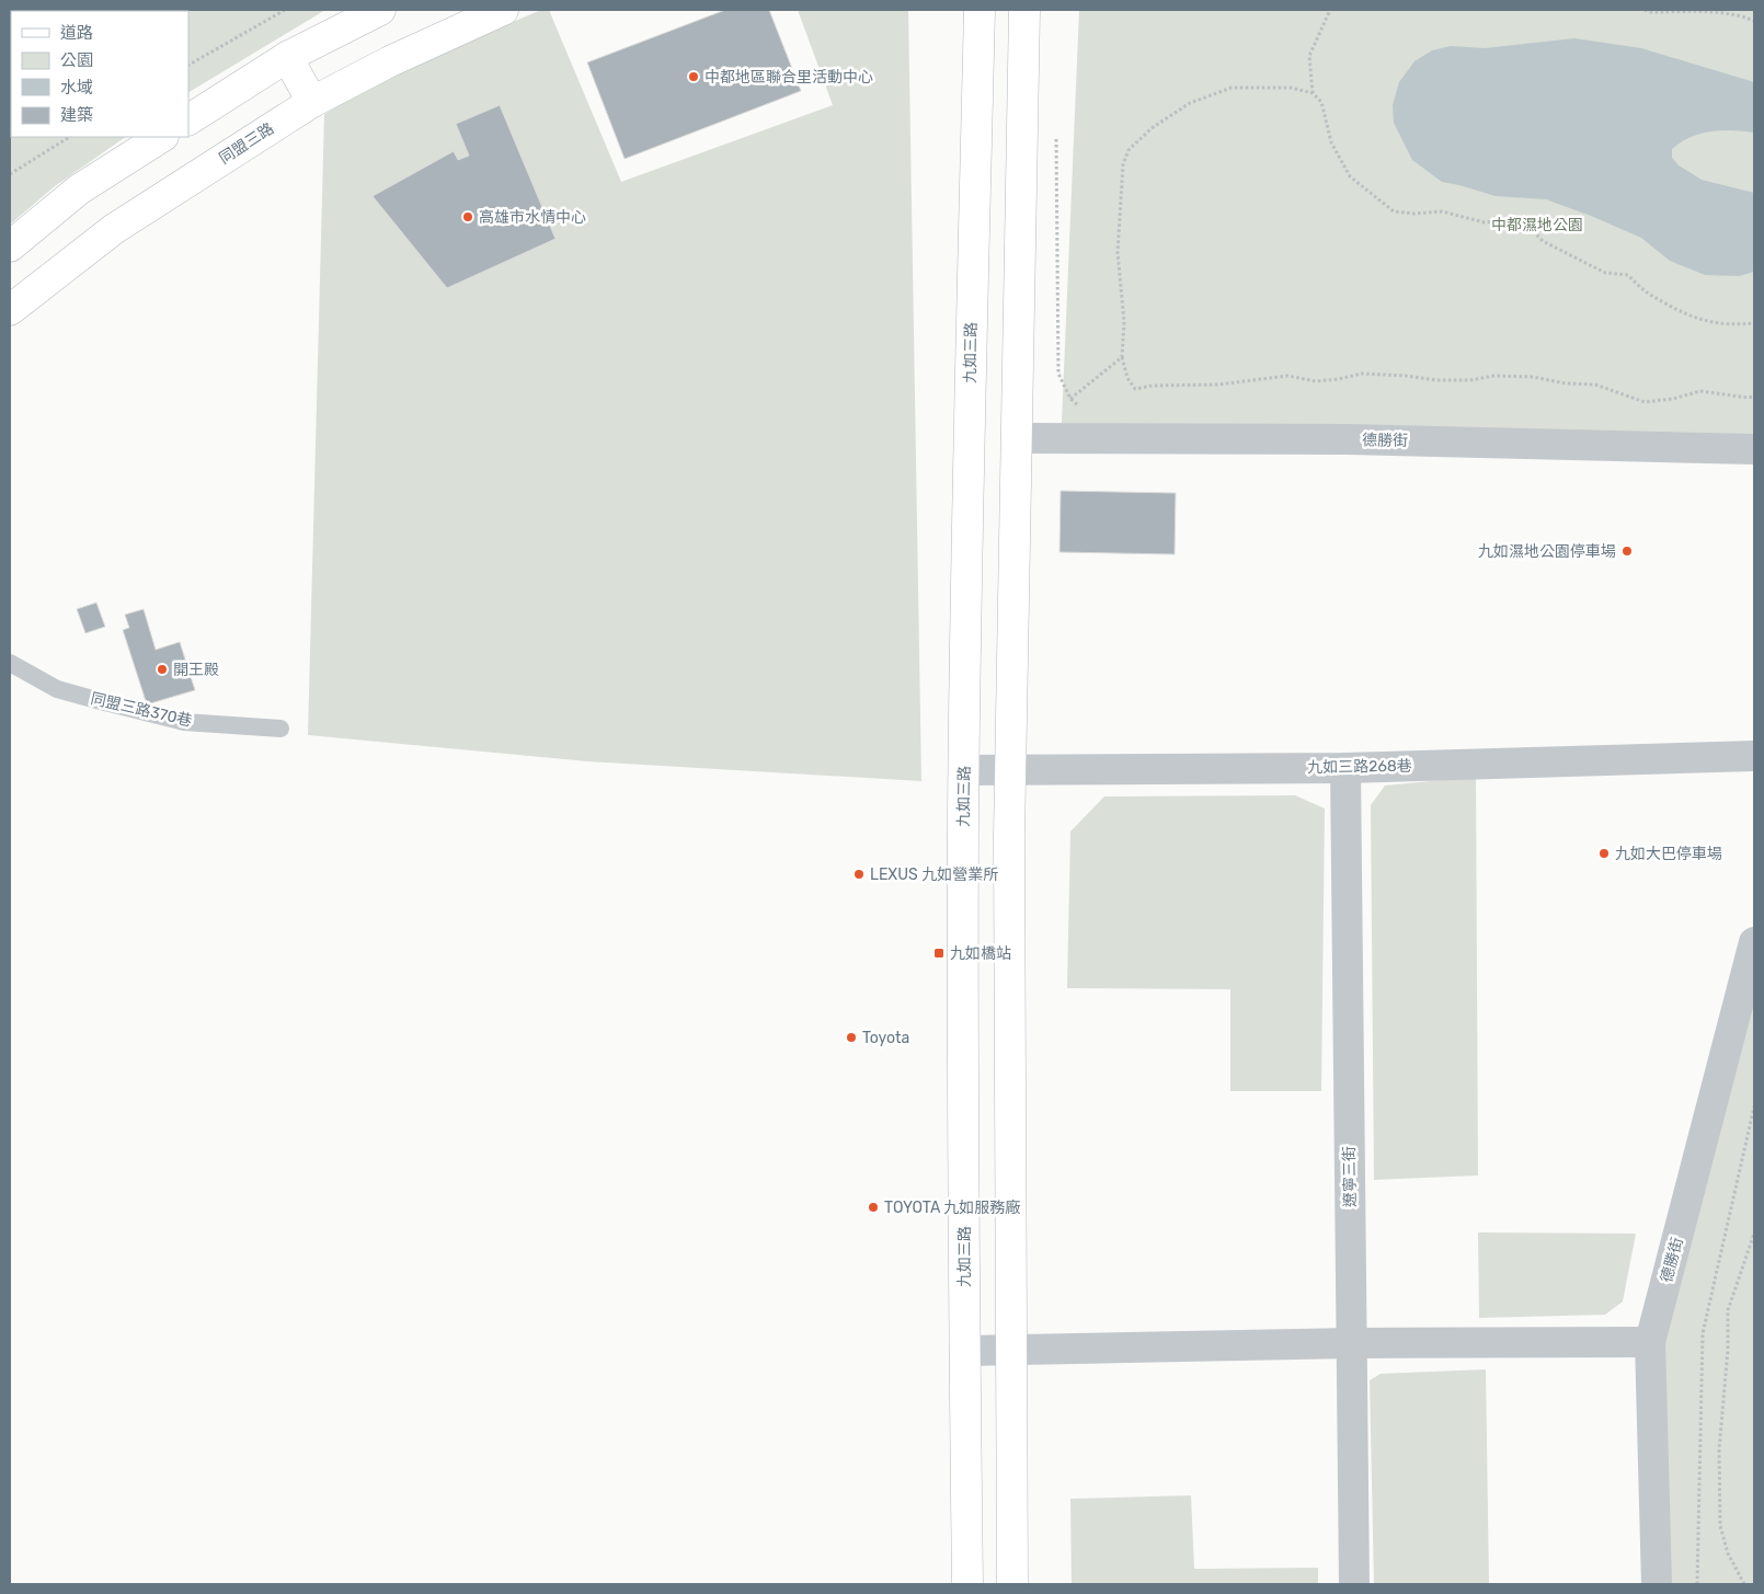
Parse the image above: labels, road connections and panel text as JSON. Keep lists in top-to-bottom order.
{
  "streets": {
    "street": [
      "同盟三路",
      "九如三路",
      "德勝街",
      "九如三路268巷",
      "遼寧三街"
    ],
    "lane": ["同盟三路370巷"]
  },
  "crossings": [
    ["九如三路", "九如三路268巷"],
    ["九如三路268巷", "遼寧三街"]
  ],
  "parks": ["中都濕地公園"],
  "places": {
    "other": [
      "中都地區聯合里活動中心",
      "高雄市水情中心",
      "九如濕地公園停車場",
      "開王殿",
      "九如大巴停車場",
      "LEXUS 九如營業所",
      "Toyota",
      "TOYOTA 九如服務廠"
    ],
    "transit": ["九如橋站"]
  },
  "legend": [
    "道路",
    "公園",
    "水域",
    "建築"
  ]
}
